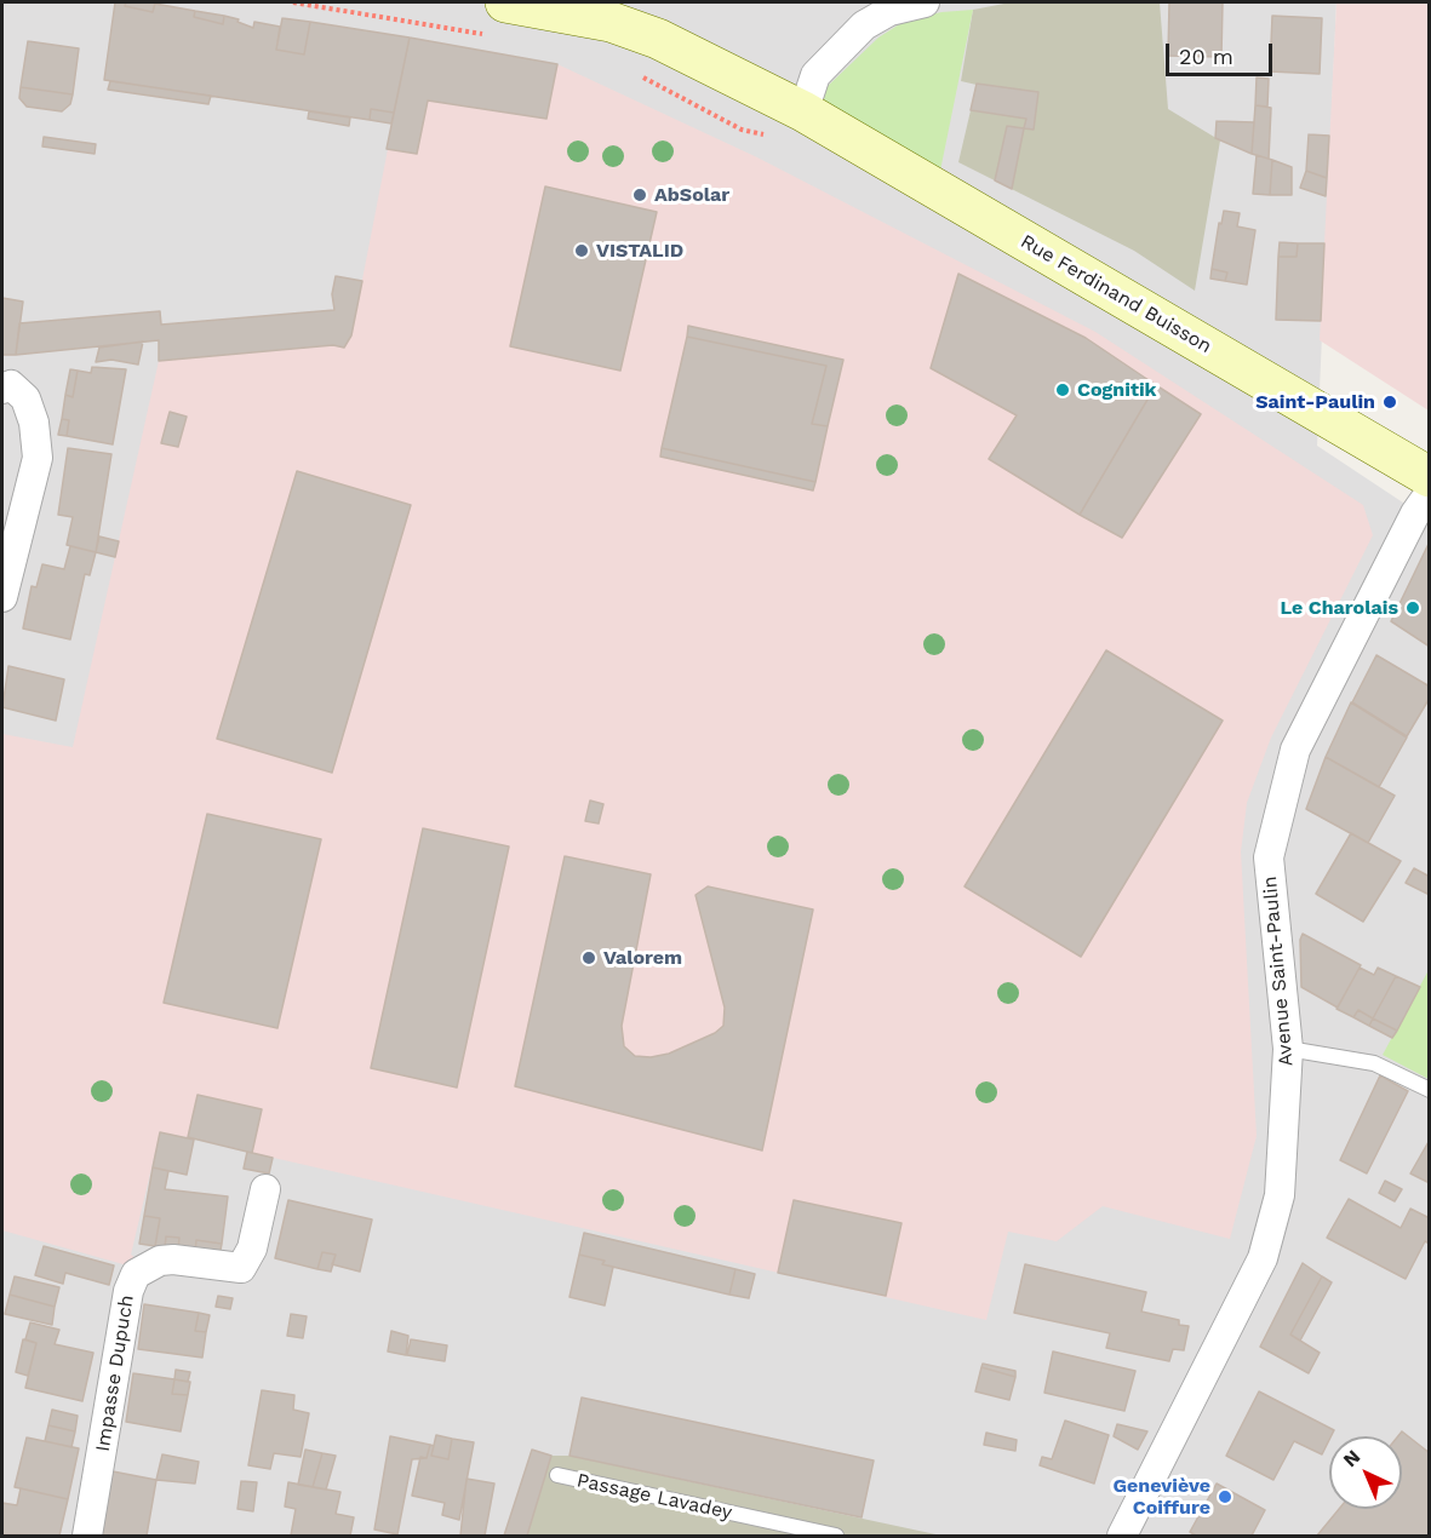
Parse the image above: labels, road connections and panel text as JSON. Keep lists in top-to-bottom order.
{
  "streets": {
    "street": ["Rue Ferdinand Buisson", "Avenue Saint-Paulin", "Impasse Dupuch"],
    "lane": ["Passage Lavadey"]
  },
  "places": [
    "AbSolar",
    "VISTALID",
    "Cognitik",
    "Saint-Paulin",
    "Le Charolais",
    "Valorem",
    "Geneviève Coiffure"
  ],
  "scale_bar": "20 m",
  "north": "top left"
}
